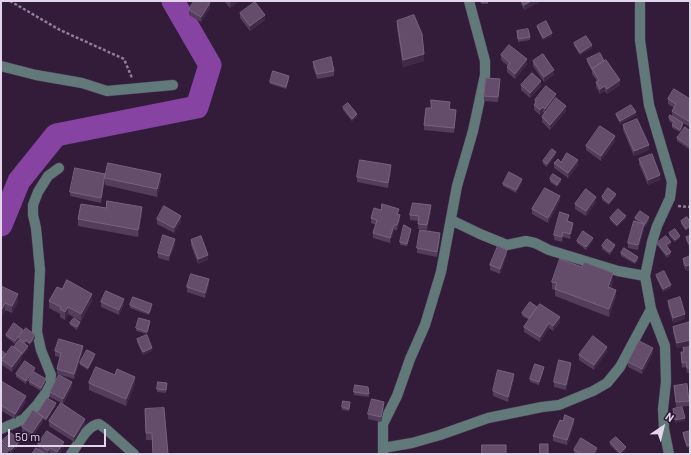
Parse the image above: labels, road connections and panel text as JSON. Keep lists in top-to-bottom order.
{
  "scale_bar": "50 m",
  "north": "top right"
}
